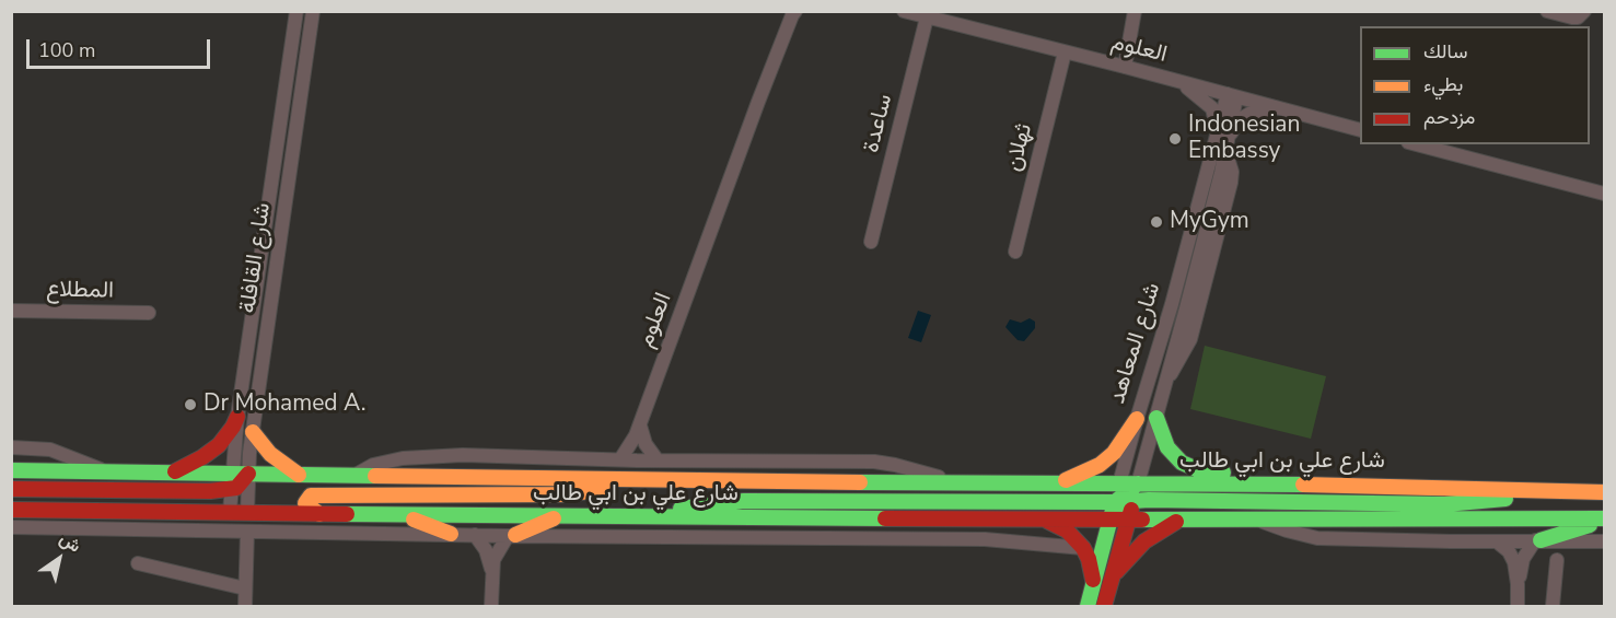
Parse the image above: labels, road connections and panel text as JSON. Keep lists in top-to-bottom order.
{
  "streets": {
    "main road": ["شارع المعاهد", "شارع علي بن ابي طالب"],
    "street": [
      "العلوم",
      "ساعدة",
      "ثهلان",
      "شارع القافلة",
      "المطلاع"
    ]
  },
  "crossings": [
    ["العلوم", "ساعدة"],
    ["العلوم", "ثهلان"],
    ["العلوم", "شارع المعاهد"],
    ["العلوم", "شارع علي بن ابي طالب"],
    ["شارع القافلة", "شارع علي بن ابي طالب"],
    ["شارع المعاهد", "شارع علي بن ابي طالب"]
  ],
  "places": ["Indonesian Embassy", "MyGym", "Dr Mohamed A."],
  "legend": ["سالك", "بطيء", "مزدحم"],
  "scale_bar": "100 m",
  "north": "top right"
}
